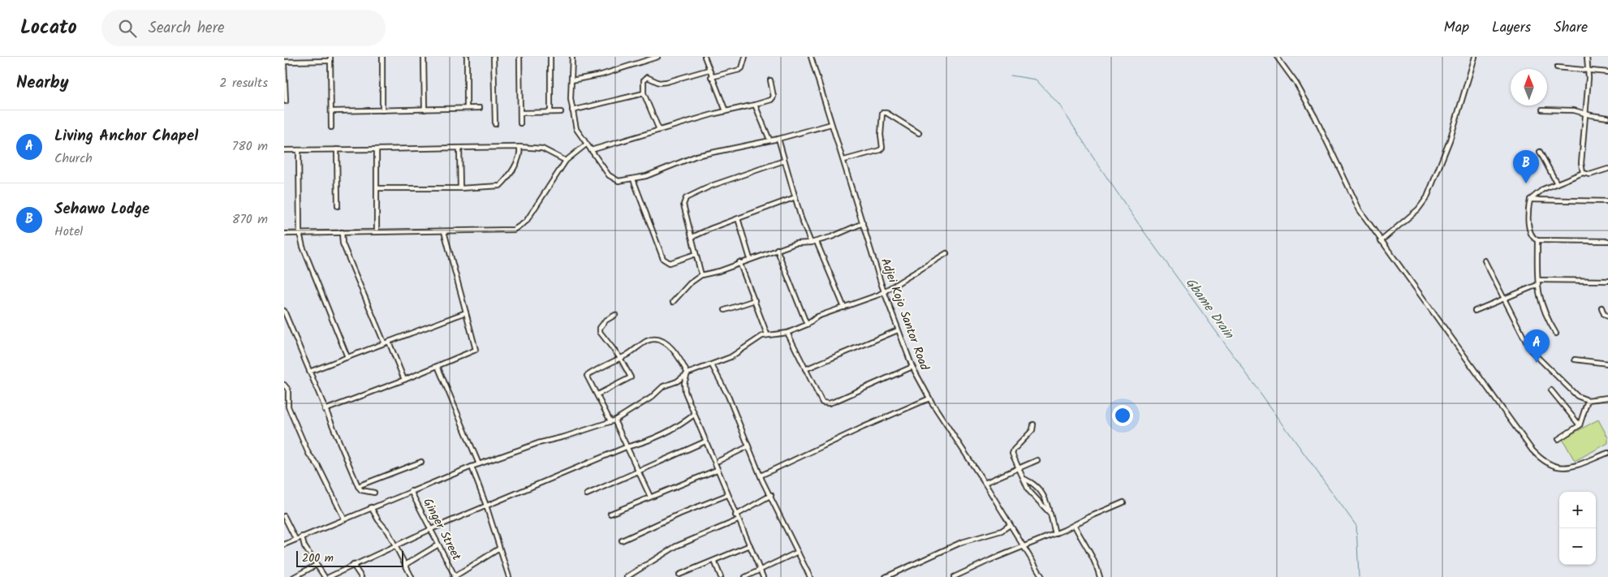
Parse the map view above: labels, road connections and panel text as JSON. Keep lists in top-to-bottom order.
{
  "streets": {
    "street": ["Adjei Kojo Santor Road", "Ginger Street"]
  },
  "water": ["Gbame Drain"],
  "scale_bar": "200 m",
  "north": "top",
  "page": {
    "header": "Locato",
    "search": "Search here",
    "nav": ["Map", "Layers", "Share"],
    "heading": ["Nearby", "2 results"],
    "list": [
      {
        "mark": "A",
        "name": "Living Anchor Chapel",
        "note": "Church",
        "value": "780 m"
      },
      {
        "mark": "B",
        "name": "Sehawo Lodge",
        "note": "Hotel",
        "value": "870 m"
      }
    ],
    "pins": ["B", "A"],
    "map_buttons": ["+", "−"],
    "scale": "200 m"
  }
}
